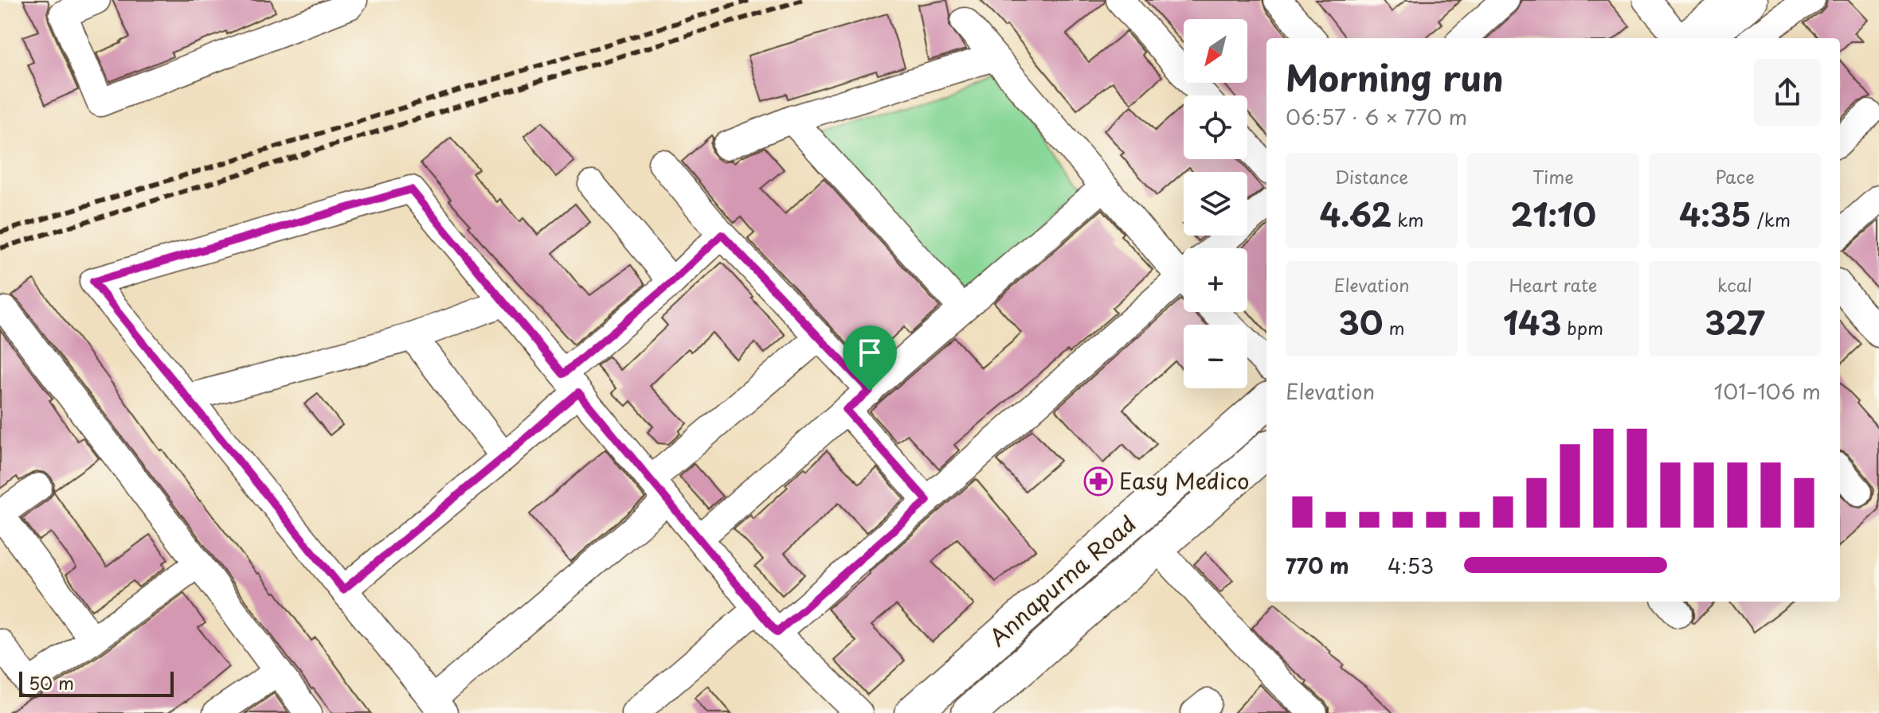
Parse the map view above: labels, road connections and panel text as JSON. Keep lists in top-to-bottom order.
{
  "streets": {
    "main road": ["Annapurna Road"]
  },
  "places": {
    "pharmacy": ["Easy Medico"]
  },
  "scale_bar": "50 m",
  "north": "bottom left",
  "page": {
    "map_buttons": ["+", "−"],
    "heading": ["Morning run", "06:57 · 6 × 770 m"],
    "stats": [
      ["Distance", "4.62 km"],
      ["Time", "21:10"],
      ["Pace", "4:35 /km"],
      ["Elevation", "30 m"],
      ["Heart rate", "143 bpm"],
      ["kcal", "327"]
    ],
    "chart": ["Elevation", "101–106 m"],
    "list": [
      {
        "name": "770 m",
        "note": "4:53"
      }
    ],
    "scale": "50 m"
  }
}
